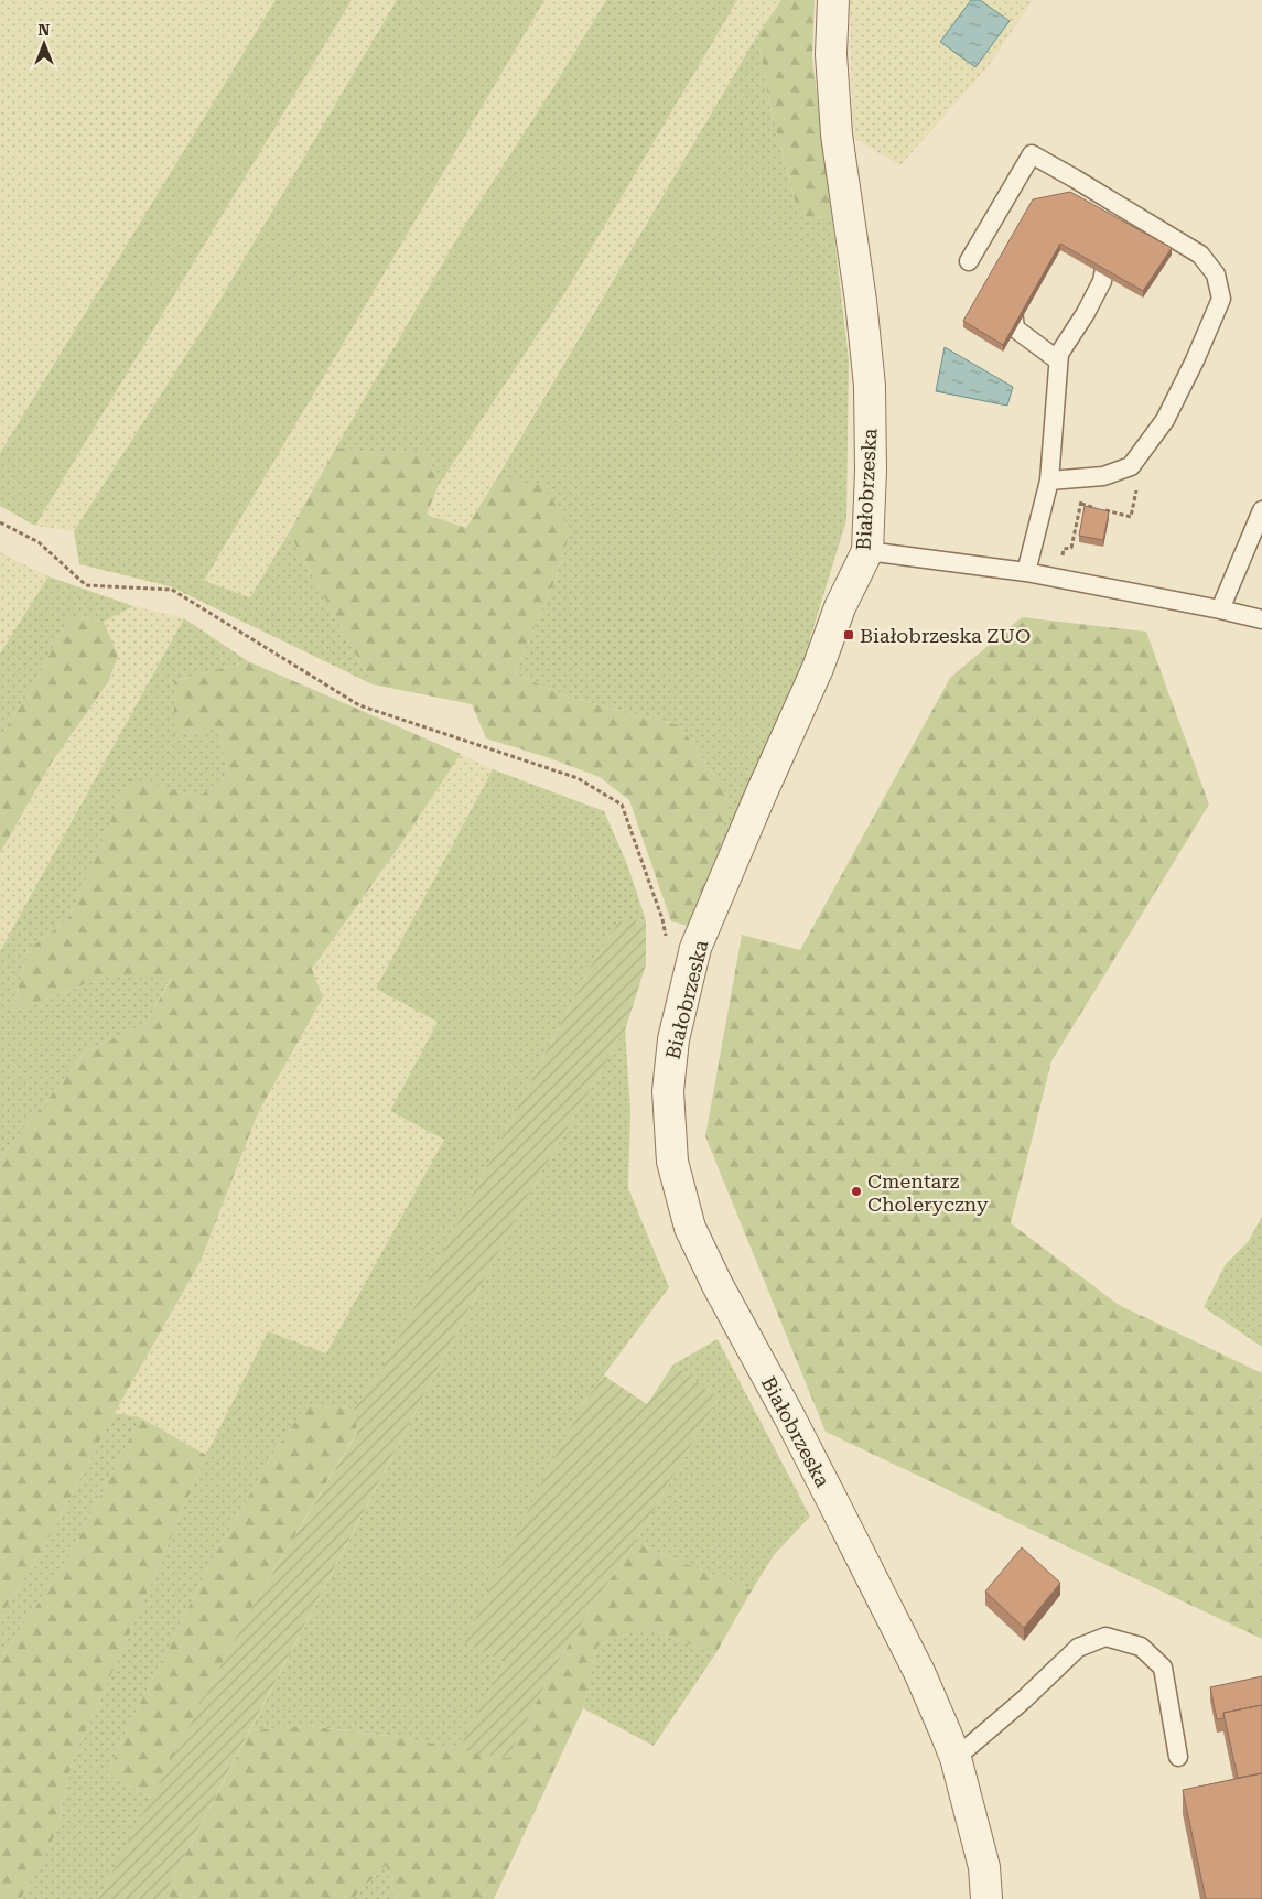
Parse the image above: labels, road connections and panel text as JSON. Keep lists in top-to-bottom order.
{
  "streets": {
    "street": ["Białobrzeska"]
  },
  "places": {
    "transit": ["Białobrzeska ZUO"],
    "other": ["Cmentarz Choleryczny"]
  },
  "north": "top"
}
